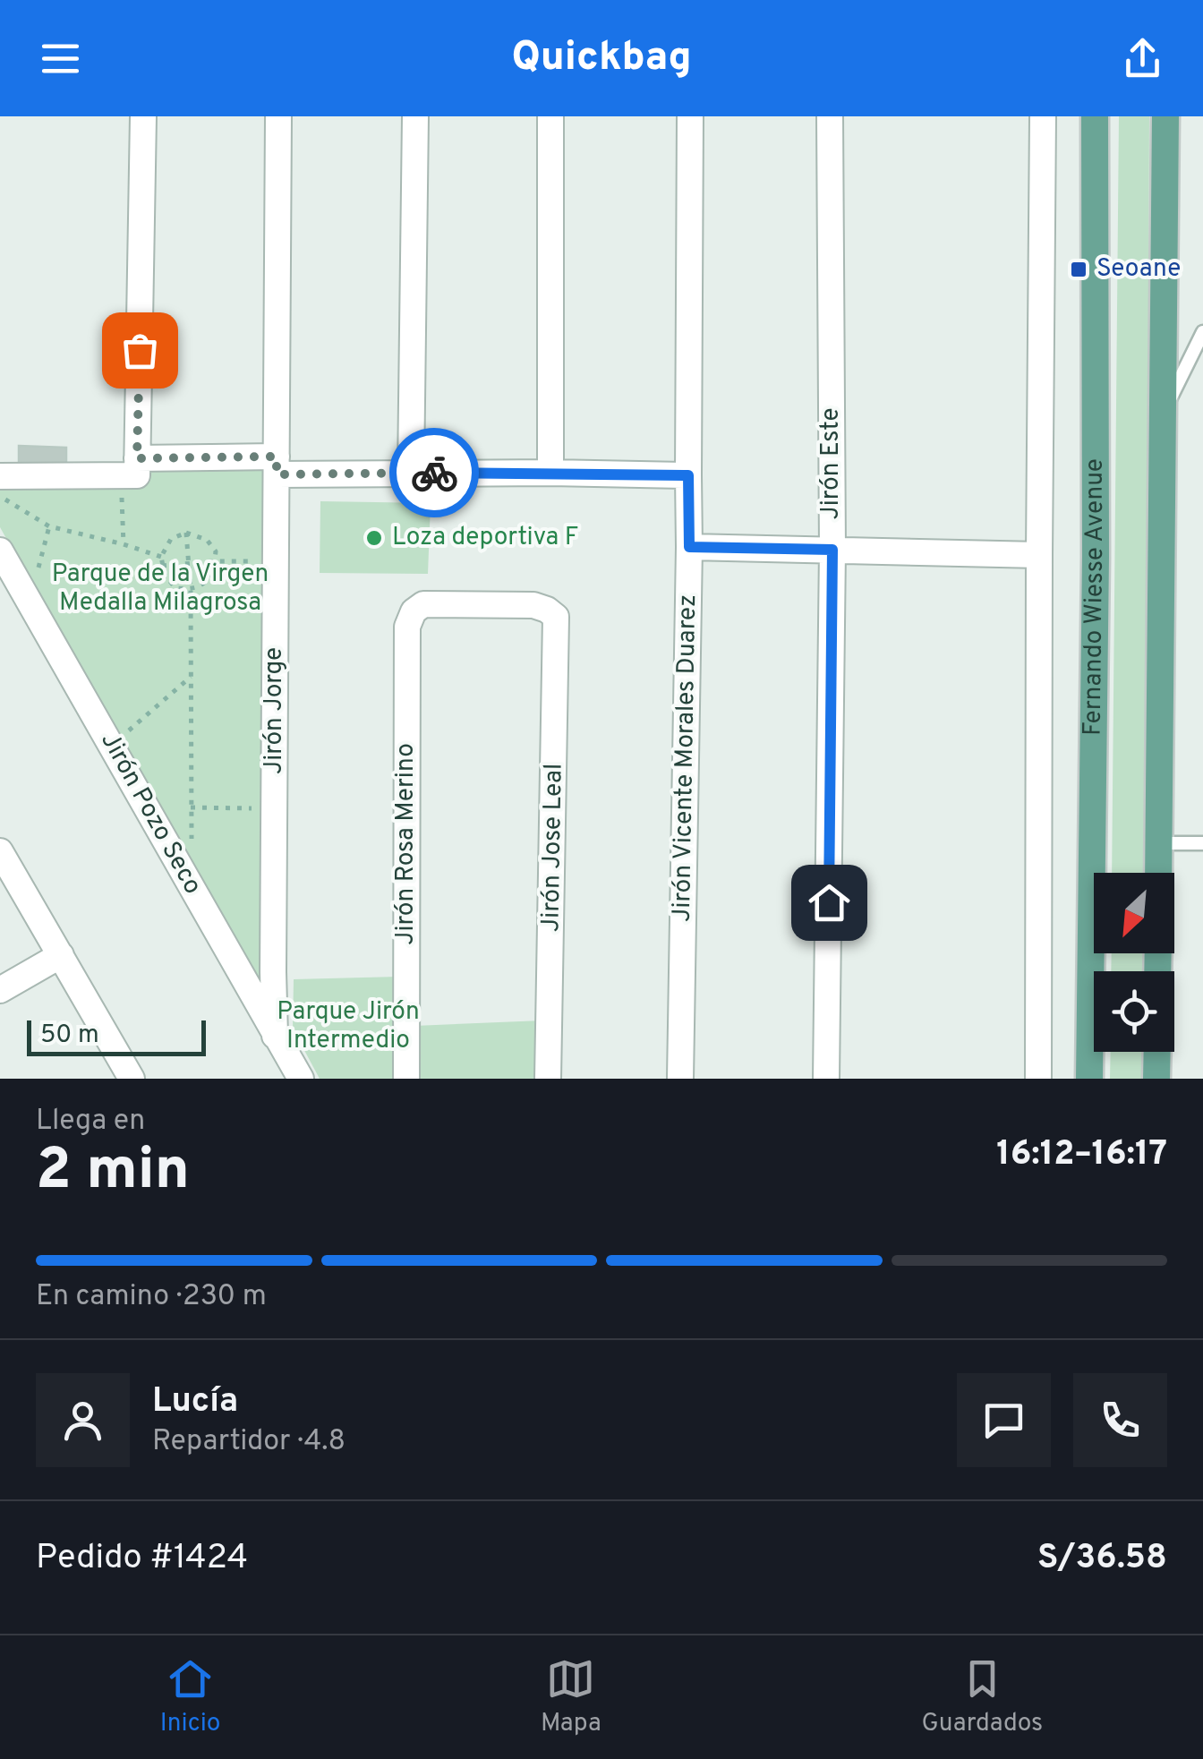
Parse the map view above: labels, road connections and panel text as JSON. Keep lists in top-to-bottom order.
{
  "streets": {
    "main road": ["Fernando Wiesse Avenue"],
    "street": [
      "Jirón Este",
      "Jirón Jorge",
      "Jirón Vicente Morales Duarez",
      "Jirón Pozo Seco",
      "Jirón Rosa Merino",
      "Jirón Jose Leal"
    ]
  },
  "crossings": [
    ["Jirón Jorge", "Jirón Pozo Seco"],
    ["Jirón Rosa Merino", "Jirón Jose Leal"]
  ],
  "parks": ["Parque de la Virgen Medalla Milagrosa", "Parque Jirón Intermedio"],
  "places": {
    "transit": ["Seoane"],
    "other": ["Loza deportiva F"]
  },
  "scale_bar": "50 m",
  "north": "bottom left",
  "page": {
    "header": "Quickbag",
    "scale": "50 m",
    "heading": ["2 min", "Llega en", "16:12–16:17"],
    "panel": [
      "Lucía",
      "Repartidor · 4.8",
      "Pedido #1424",
      "S/36.58"
    ],
    "bar": "En camino · 230 m",
    "tabs": ["Inicio", "Mapa", "Guardados"]
  }
}
